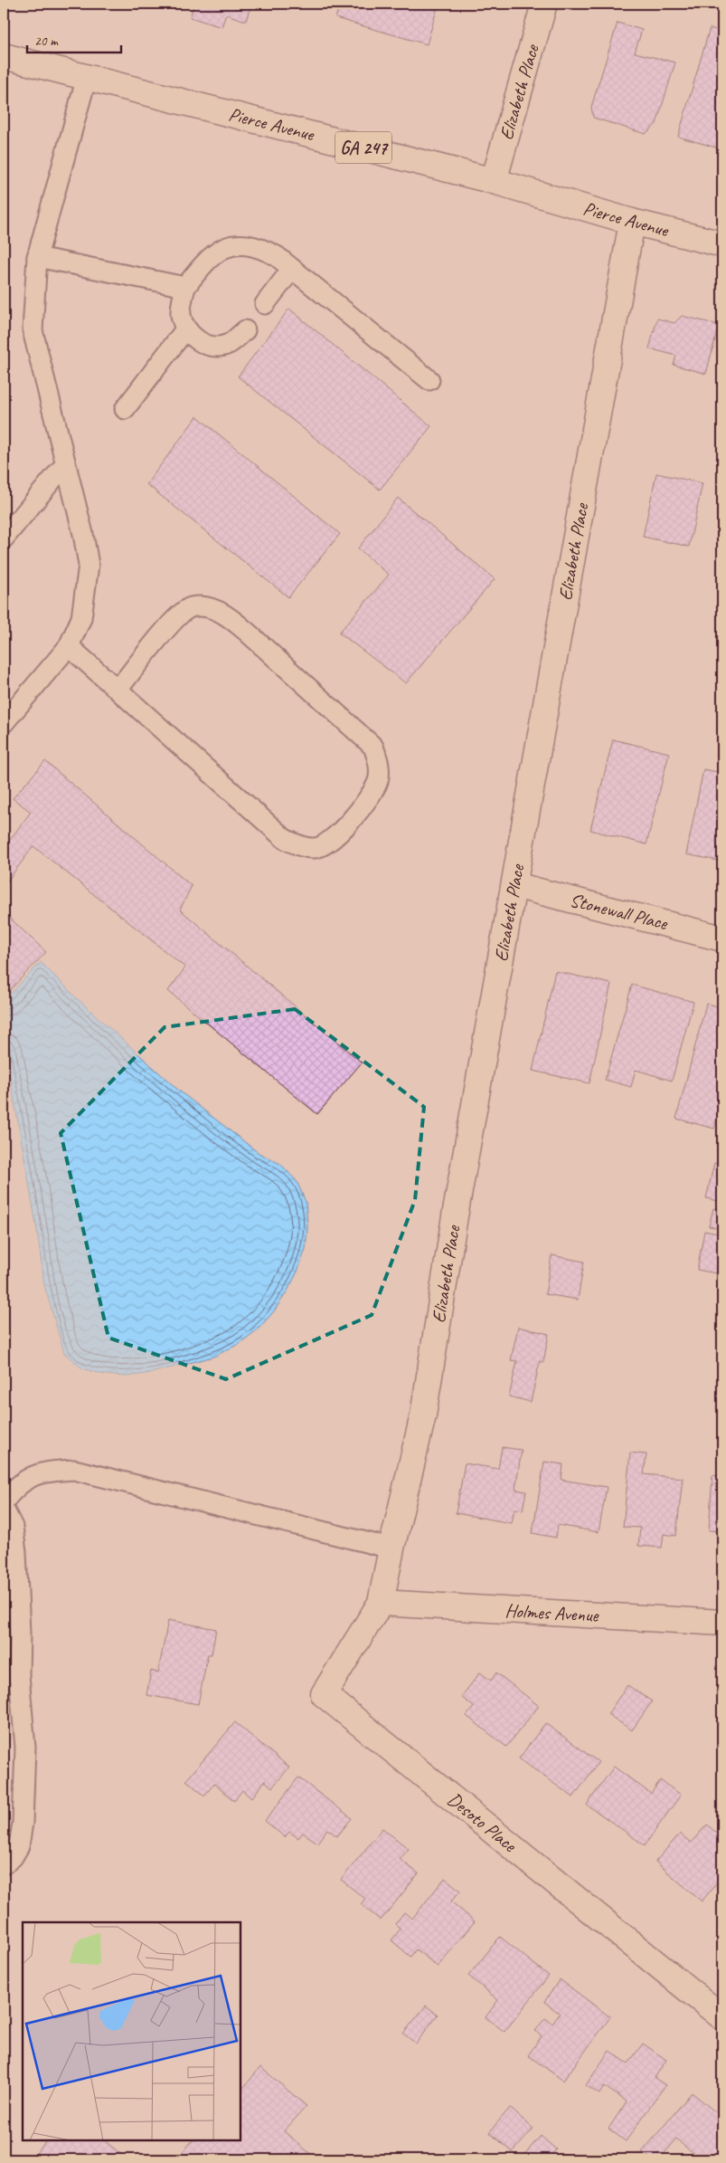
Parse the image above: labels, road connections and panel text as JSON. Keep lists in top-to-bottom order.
{
  "streets": {
    "street": [
      "Elizabeth Place",
      "Pierce Avenue",
      "GA 247",
      "Stonewall Place",
      "Holmes Avenue",
      "Desoto Place"
    ]
  },
  "crossings": [
    ["Elizabeth Place", "Pierce Avenue"],
    ["Elizabeth Place", "Stonewall Place"],
    ["Elizabeth Place", "Holmes Avenue"],
    ["Elizabeth Place", "Desoto Place"],
    ["Holmes Avenue", "Desoto Place"]
  ],
  "scale_bar": "20 m"
}
